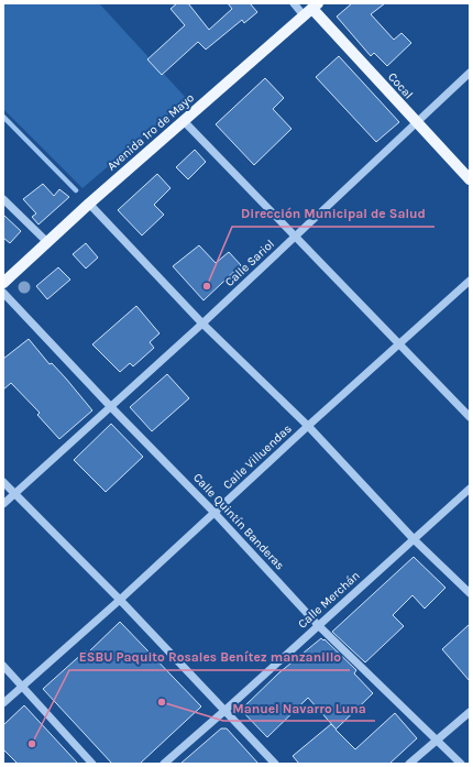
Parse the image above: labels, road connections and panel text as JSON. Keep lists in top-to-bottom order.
{
  "streets": {
    "main road": ["Cocal", "Avenida 1ro de Mayo"],
    "street": [
      "Calle Sariol",
      "Calle Villuendas",
      "Calle Quintín Banderas",
      "Calle Merchán"
    ]
  },
  "crossings": [
    ["Cocal", "Avenida 1ro de Mayo"],
    ["Cocal", "Calle Sariol"],
    ["Calle Sariol", "Calle Quintín Banderas"],
    ["Calle Villuendas", "Calle Quintín Banderas"],
    ["Calle Quintín Banderas", "Calle Merchán"]
  ],
  "places": ["Dirección Municipal de Salud", "Manuel Navarro Luna", "ESBU Paquito Rosales Benítez manzanillo"]
}
